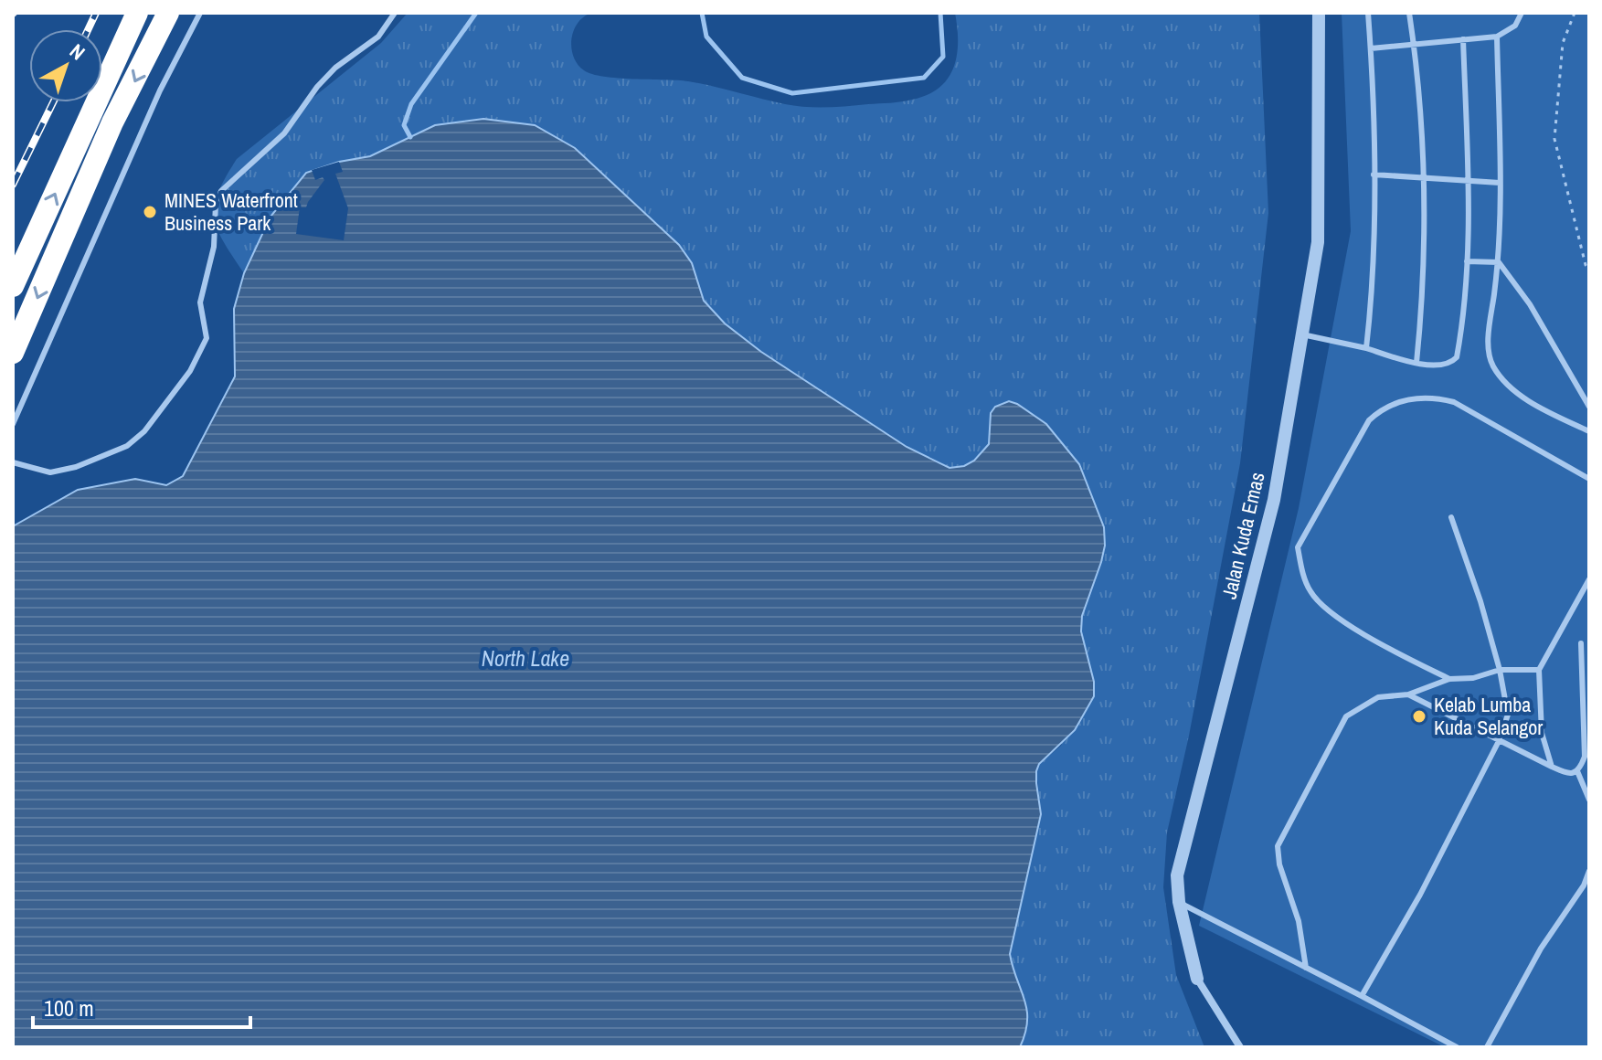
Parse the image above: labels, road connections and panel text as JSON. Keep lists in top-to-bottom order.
{
  "streets": {
    "street": ["Jalan Kuda Emas"]
  },
  "water": ["North Lake"],
  "places": ["MINES Waterfront Business Park", "Kelab Lumba Kuda Selangor"],
  "scale_bar": "100 m",
  "north": "top right"
}
